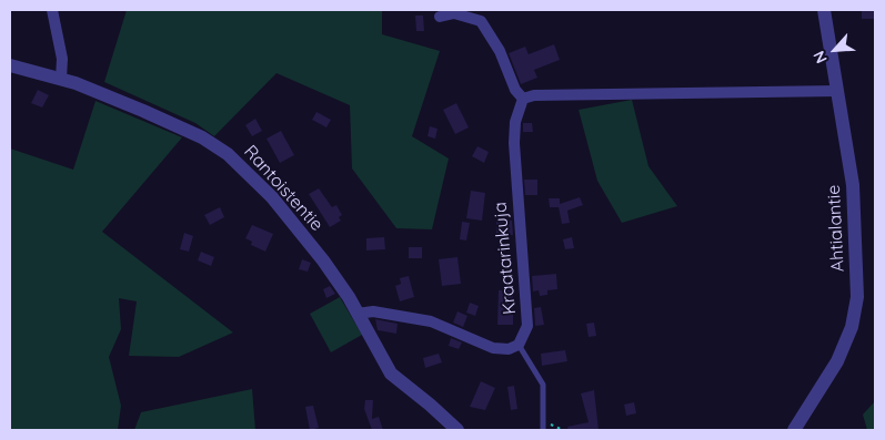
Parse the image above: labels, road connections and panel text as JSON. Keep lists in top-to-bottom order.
{
  "streets": {
    "street": ["Rantoistentie", "Ahtialantie", "Kraatarinkuja"]
  },
  "north": "bottom left"
}
